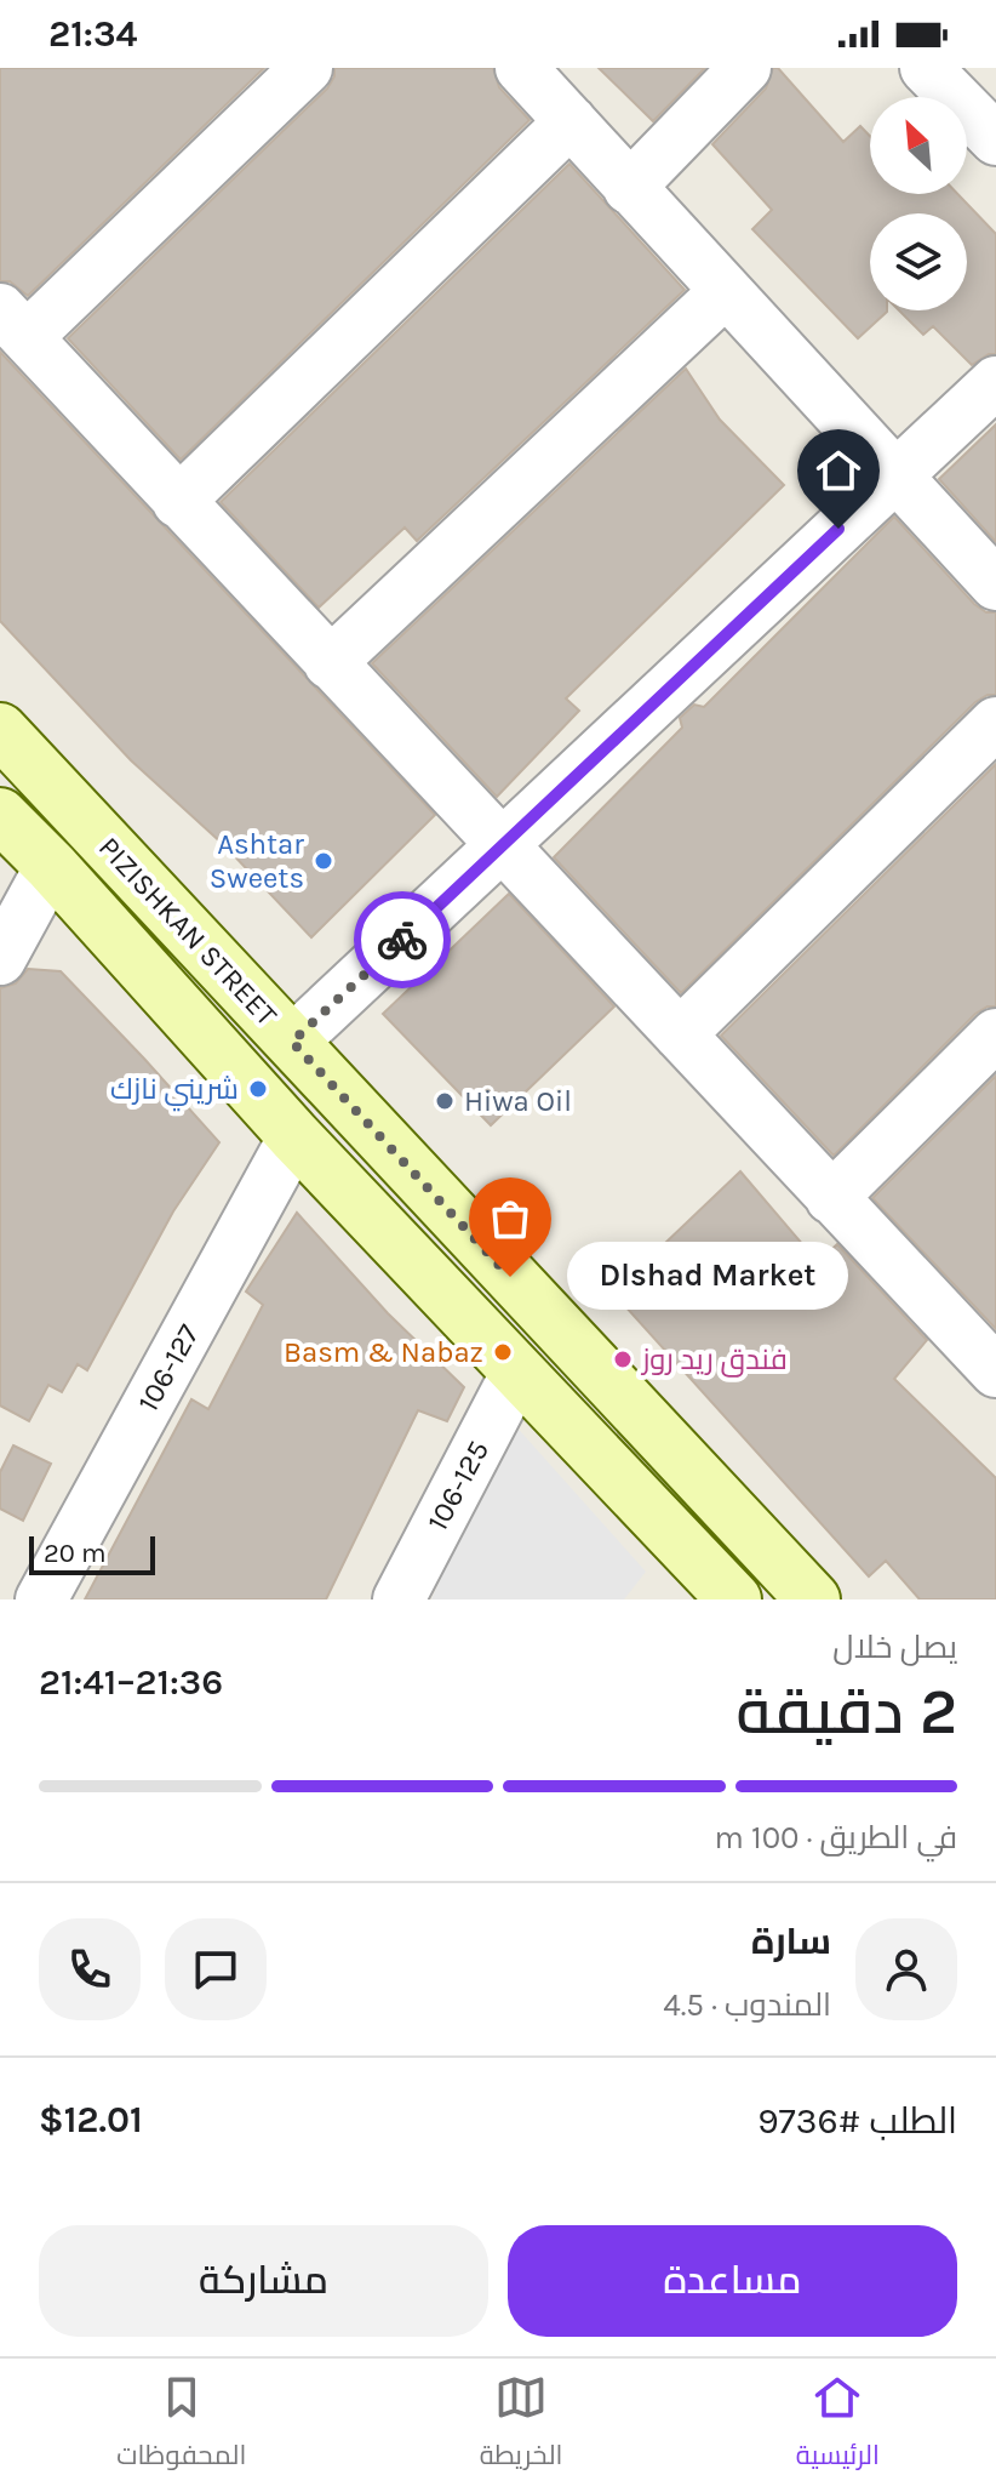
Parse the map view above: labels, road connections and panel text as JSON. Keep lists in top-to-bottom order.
{
  "streets": {
    "main road": ["PIZISHKAN STREET"],
    "street": ["106-127", "106-125"]
  },
  "crossings": [
    ["PIZISHKAN STREET", "106-127"],
    ["PIZISHKAN STREET", "106-125"]
  ],
  "places": [
    "Ashtar Sweets",
    "شريني نازك",
    "Hiwa Oil",
    "Dlshad Market",
    "Basm & Nabaz",
    "فندق ريد روز"
  ],
  "scale_bar": "20 m",
  "north": "top left",
  "page": {
    "status": "21:34",
    "bubble": "Dlshad Market",
    "scale": "20 m",
    "heading": ["2 دقيقة", "يصل خلال", "21:36–21:41"],
    "panel": [
      "سارة",
      "المندوب · 4.5",
      "الطلب #9736",
      "$12.01"
    ],
    "bar": "في الطريق · 100 m",
    "buttons": ["مساعدة", "مشاركة"],
    "tabs": ["الرئيسية", "الخريطة", "المحفوظات"]
  }
}
